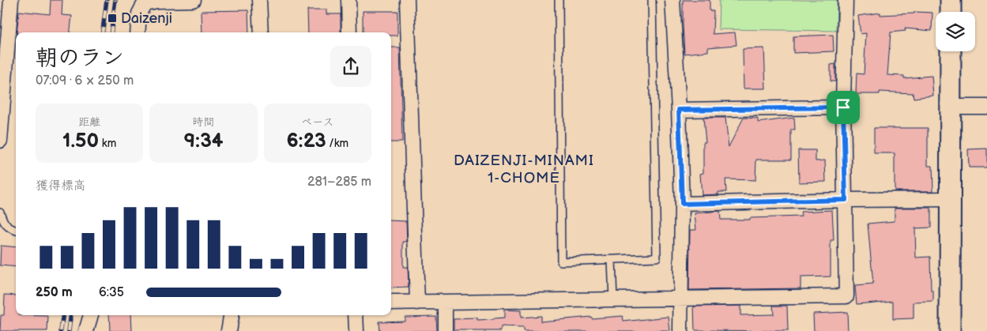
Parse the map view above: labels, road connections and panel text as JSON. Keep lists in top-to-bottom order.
{
  "districts": ["DAIZENJI-MINAMI 1-CHOME"],
  "places": {
    "transit": ["Daizenji"]
  },
  "page": {
    "heading": ["朝のラン", "07:09 · 6 × 250 m"],
    "stats": [
      ["距離", "1.50 km"],
      ["時間", "9:34"],
      ["ペース", "6:23 /km"]
    ],
    "chart": ["獲得標高", "281–285 m"],
    "list": [
      {
        "name": "250 m",
        "note": "6:35"
      }
    ]
  }
}
